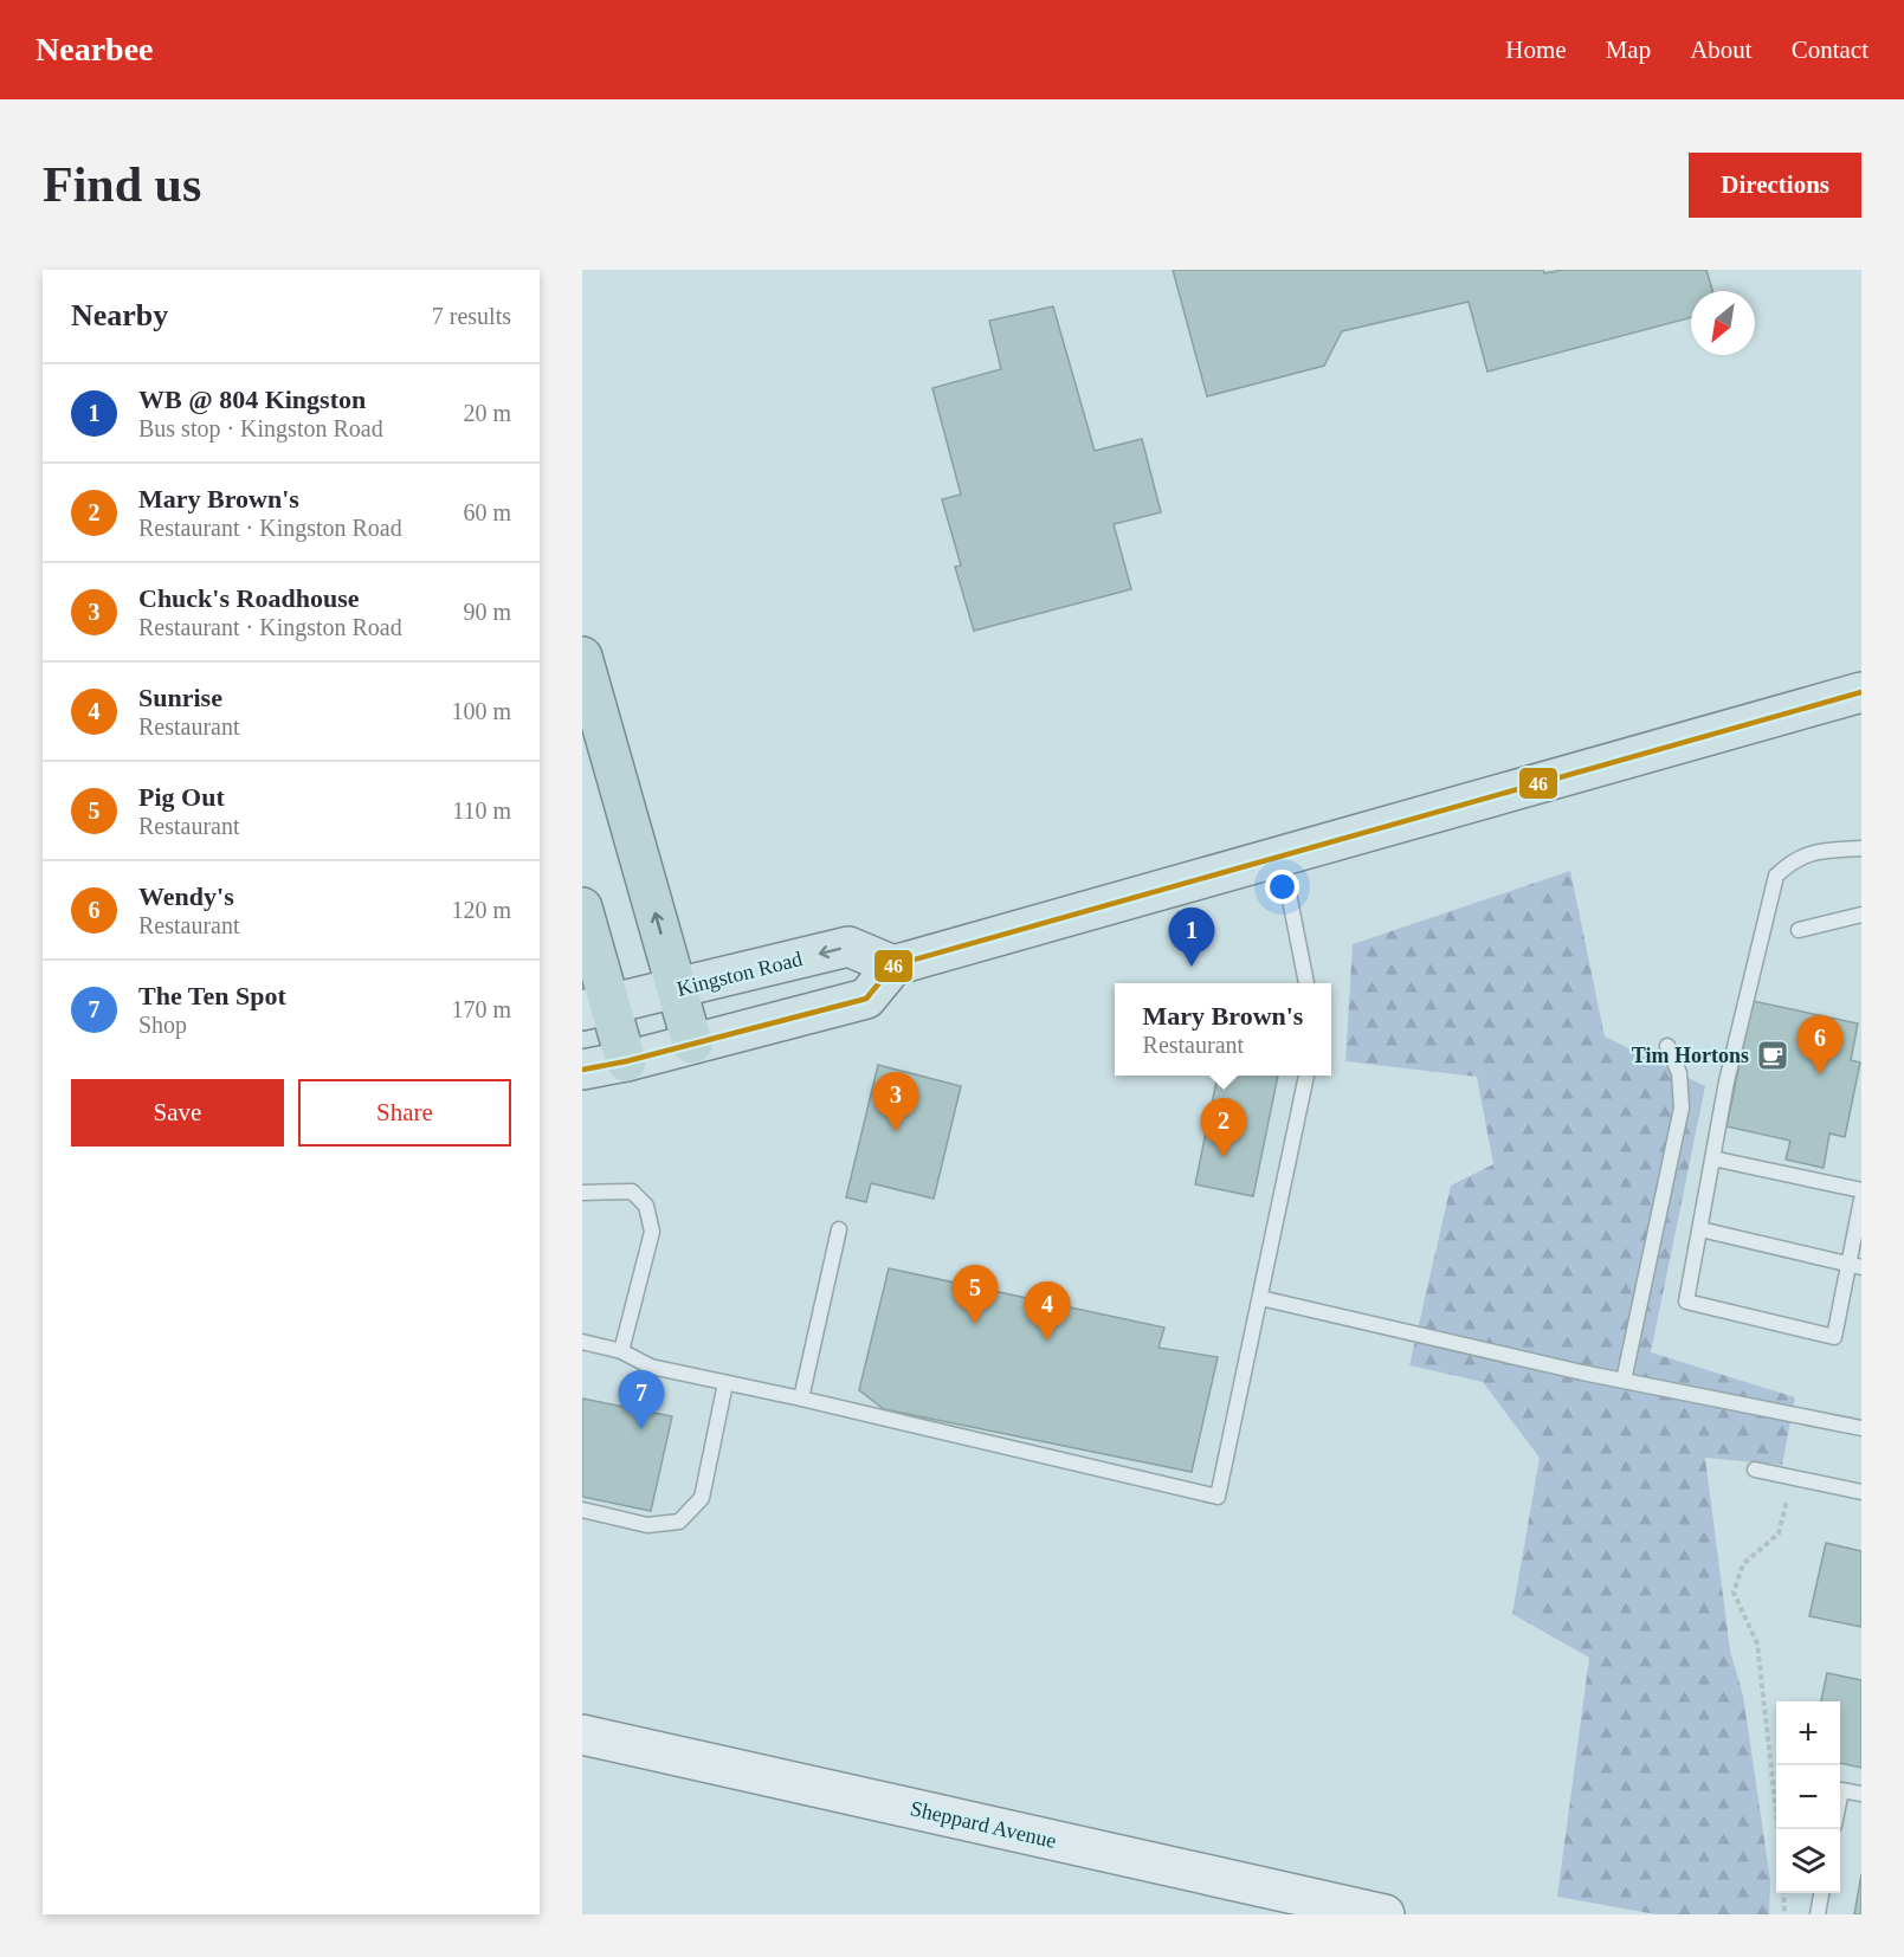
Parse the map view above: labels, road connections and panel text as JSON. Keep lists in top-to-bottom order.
{
  "streets": {
    "main road": ["Kingston Road"],
    "street": ["Sheppard Avenue"]
  },
  "places": {
    "cafe": ["Tim Hortons"]
  },
  "lines": ["transit line 46"],
  "north": "bottom left",
  "page": {
    "header": "Nearbee",
    "nav": [
      "Home",
      "Map",
      "About",
      "Contact"
    ],
    "buttons": [
      "Directions",
      ["Save", "Share"]
    ],
    "title": "Find us",
    "heading": ["Nearby", "7 results"],
    "list": [
      {
        "mark": "1",
        "name": "WB @ 804 Kingston",
        "note": "Bus stop · Kingston Road",
        "value": "20 m"
      },
      {
        "mark": "2",
        "name": "Mary Brown's",
        "note": "Restaurant · Kingston Road",
        "value": "60 m"
      },
      {
        "mark": "3",
        "name": "Chuck's Roadhouse",
        "note": "Restaurant · Kingston Road",
        "value": "90 m"
      },
      {
        "mark": "4",
        "name": "Sunrise",
        "note": "Restaurant",
        "value": "100 m"
      },
      {
        "mark": "5",
        "name": "Pig Out",
        "note": "Restaurant",
        "value": "110 m"
      },
      {
        "mark": "6",
        "name": "Wendy's",
        "note": "Restaurant",
        "value": "120 m"
      },
      {
        "mark": "7",
        "name": "The Ten Spot",
        "note": "Shop",
        "value": "170 m"
      }
    ],
    "pins": [
      "1",
      "6",
      "3",
      "2",
      "5",
      "4",
      "7"
    ],
    "popup": ["Mary Brown's", "Restaurant"],
    "map_buttons": ["+", "−"]
  }
}
